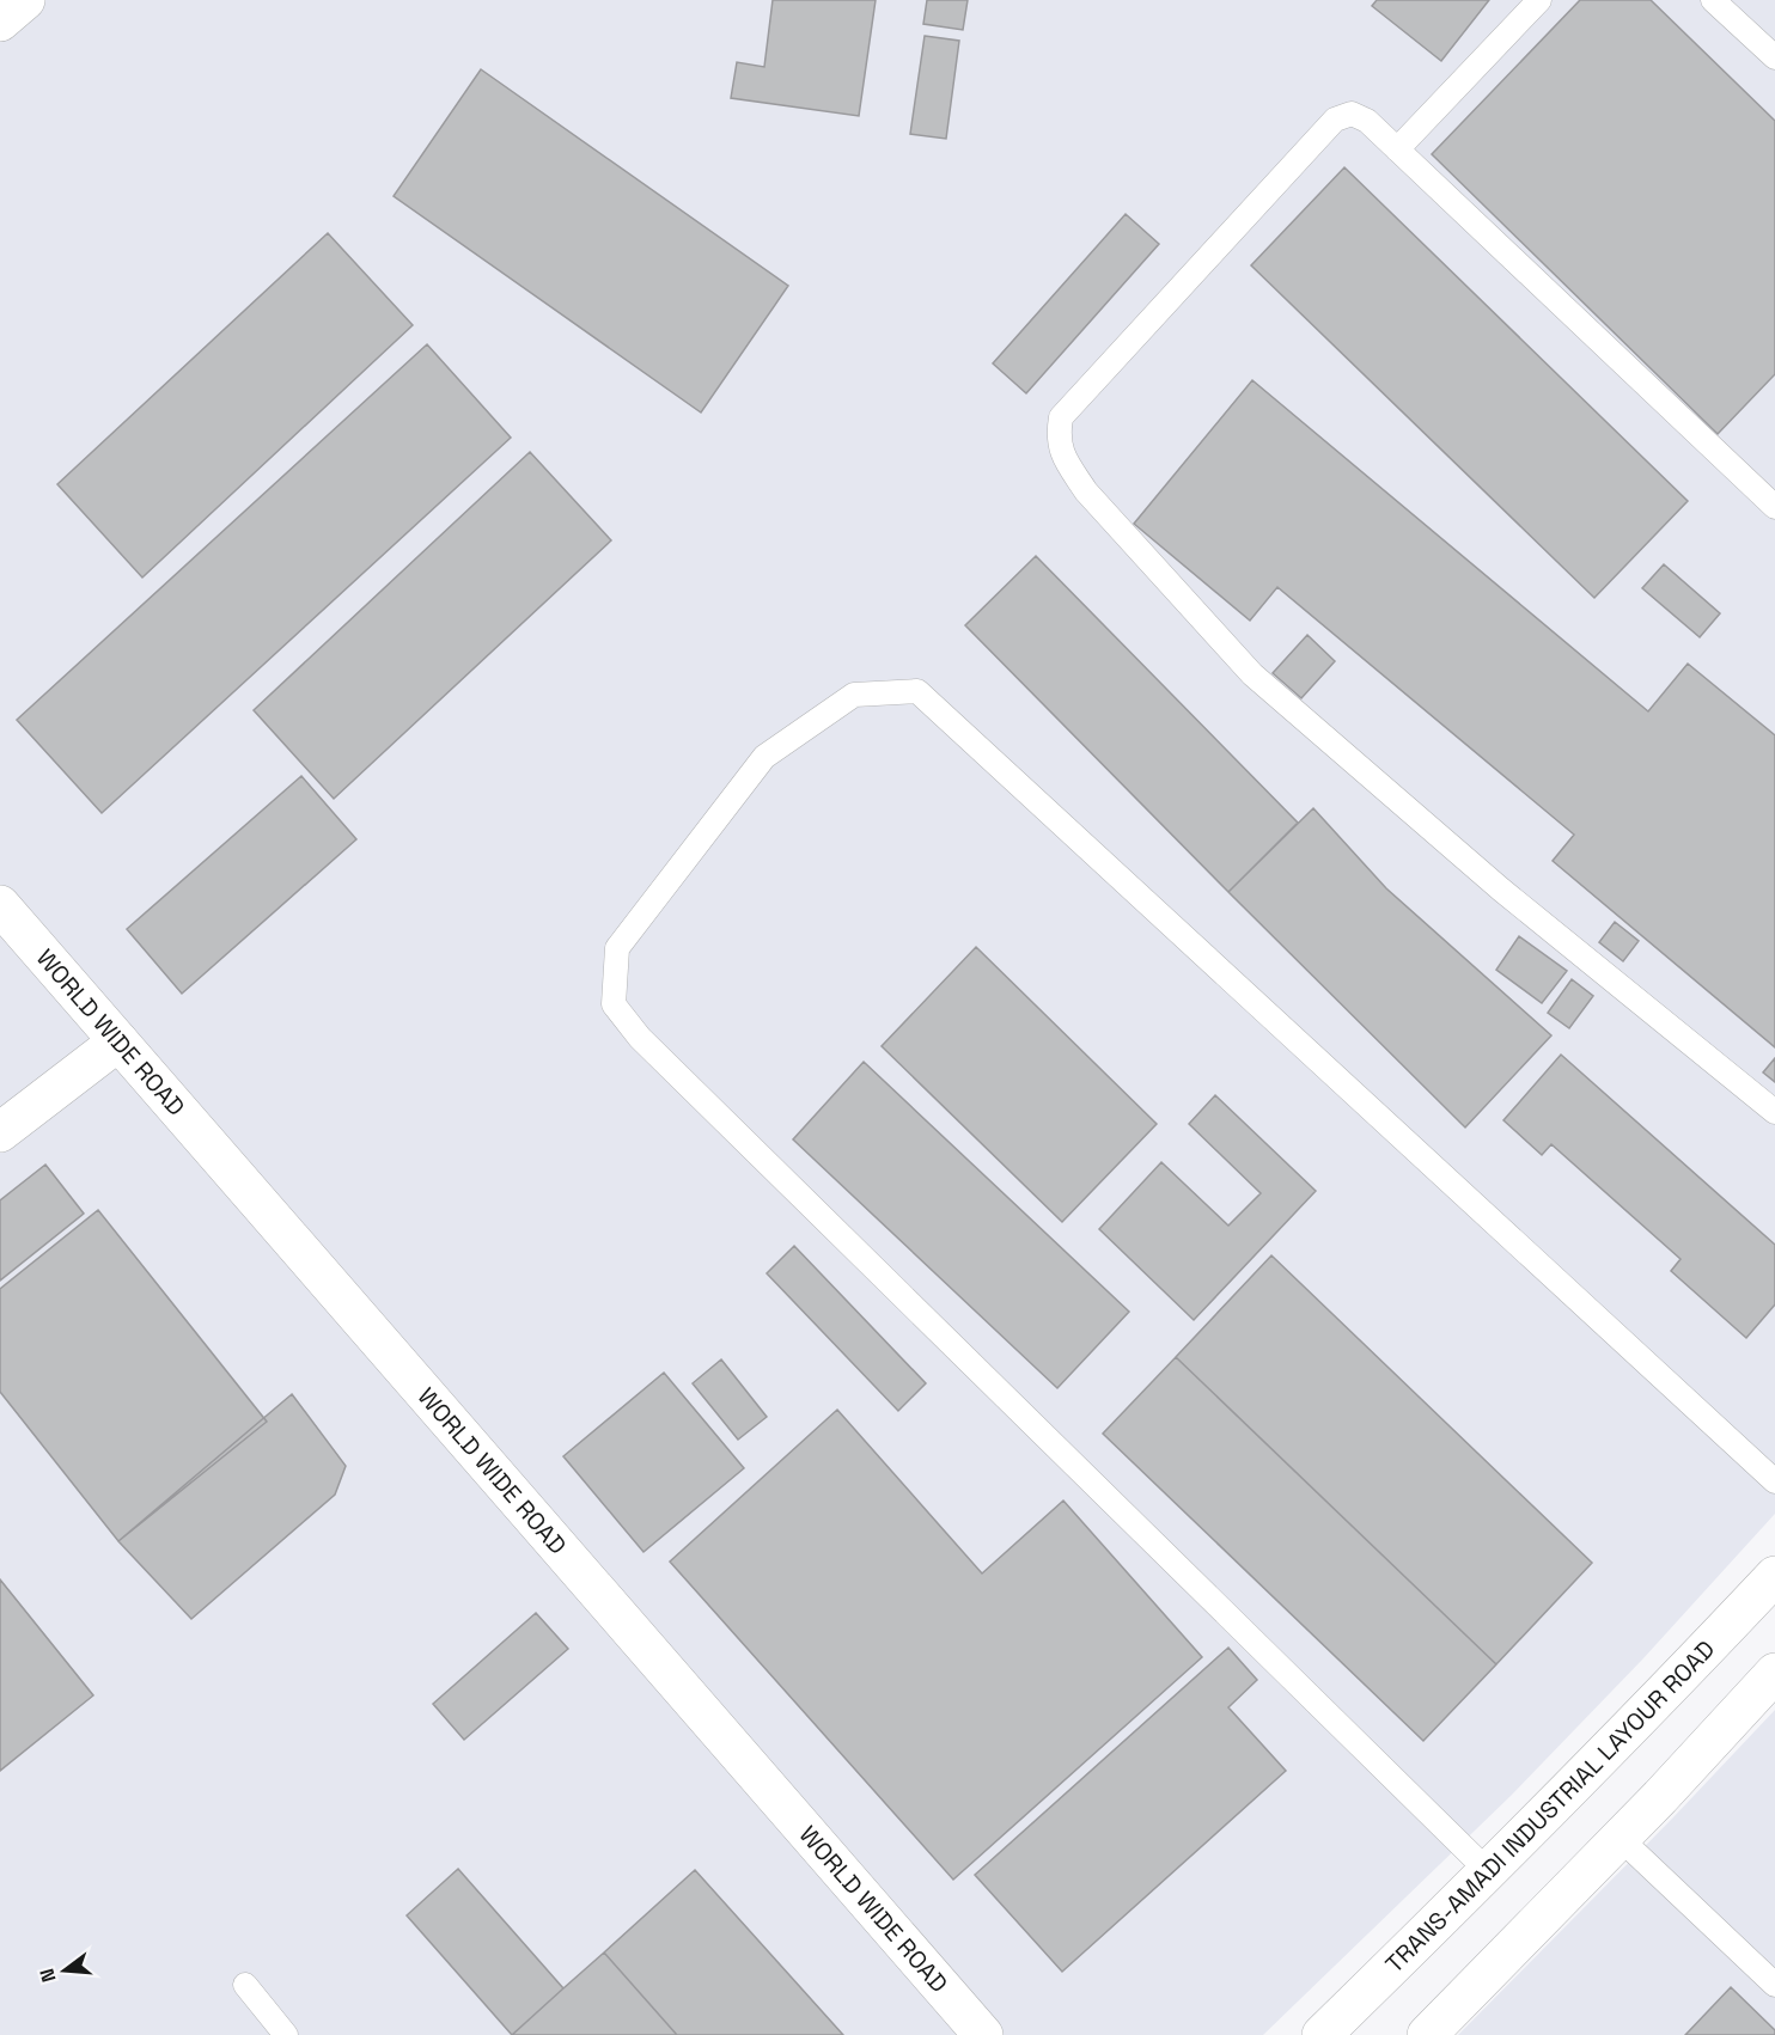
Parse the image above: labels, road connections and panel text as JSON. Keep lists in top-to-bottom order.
{
  "streets": {
    "street": ["WORLD WIDE ROAD", "TRANS-AMADI INDUSTRIAL LAYOUR ROAD"]
  },
  "north": "left"
}
